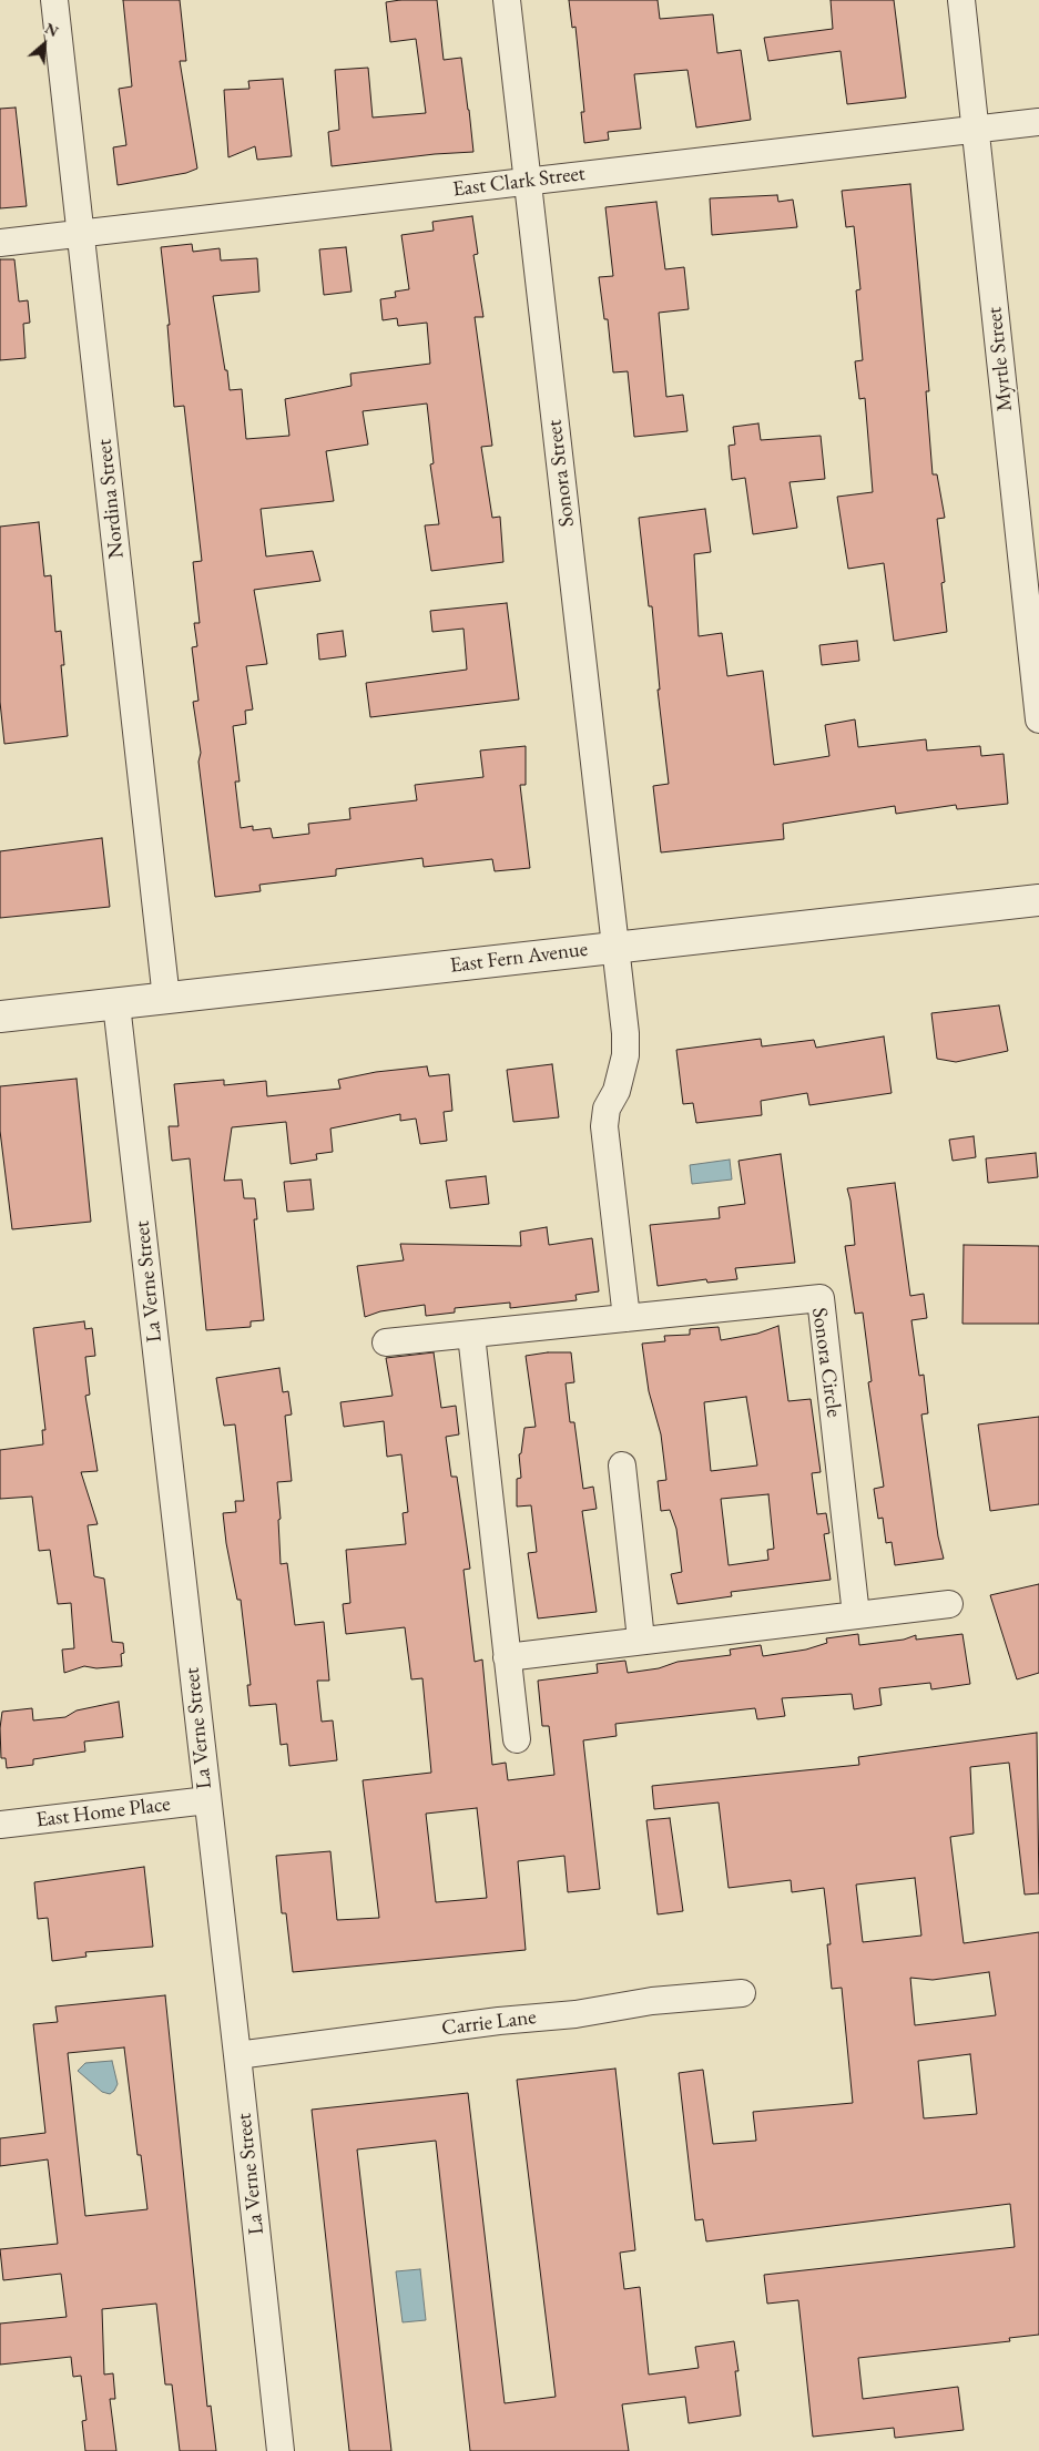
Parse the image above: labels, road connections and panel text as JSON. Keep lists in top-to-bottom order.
{
  "streets": {
    "street": [
      "East Clark Street",
      "Myrtle Street",
      "Sonora Street",
      "Nordina Street",
      "East Fern Avenue",
      "La Verne Street",
      "Sonora Circle",
      "East Home Place",
      "Carrie Lane"
    ]
  },
  "crossings": [
    ["East Clark Street", "Myrtle Street"],
    ["East Clark Street", "Sonora Street"],
    ["East Clark Street", "Nordina Street"],
    ["Sonora Street", "East Fern Avenue"],
    ["Nordina Street", "East Fern Avenue"],
    ["East Fern Avenue", "La Verne Street"],
    ["La Verne Street", "East Home Place"],
    ["La Verne Street", "Carrie Lane"]
  ],
  "north": "top right"
}
